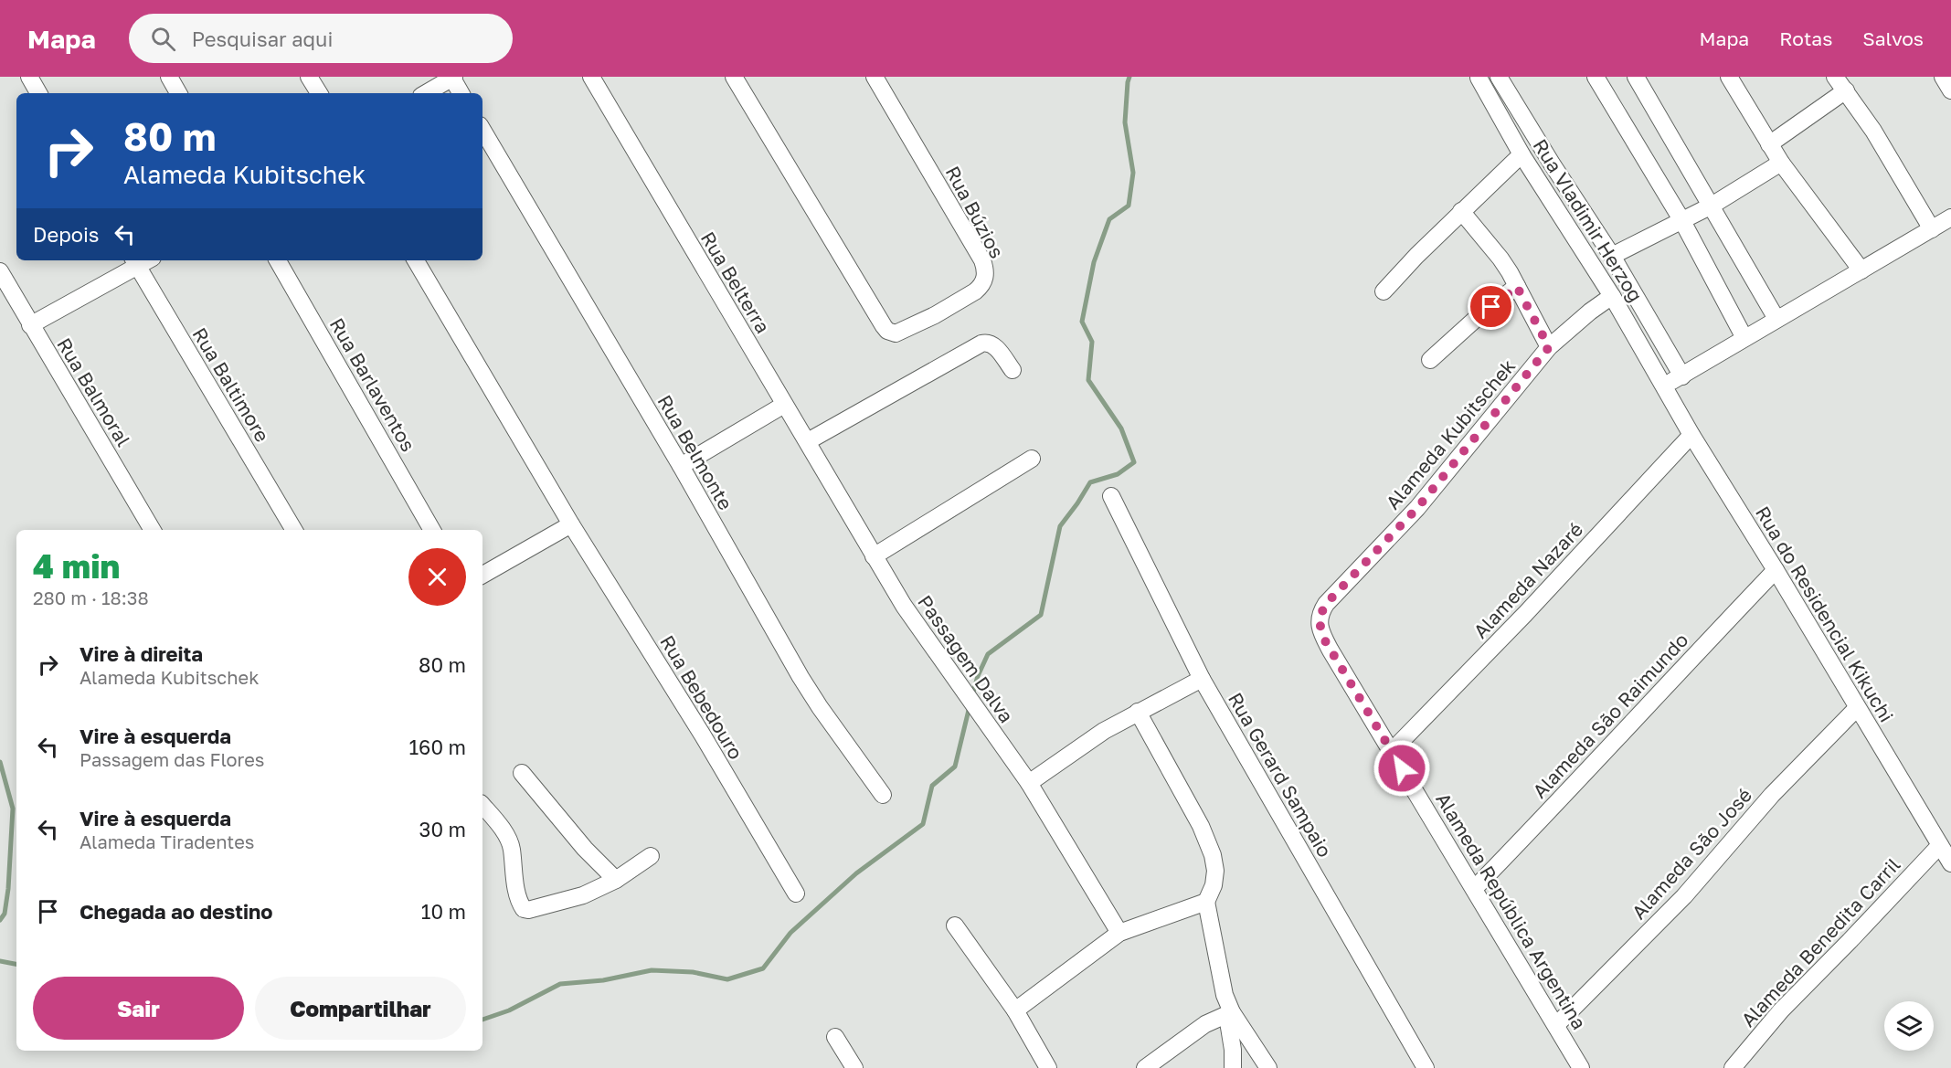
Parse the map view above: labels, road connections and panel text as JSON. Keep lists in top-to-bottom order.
{
  "streets": {
    "street": [
      "Rua Búzios",
      "Rua Vladimir Herzog",
      "Rua Belterra",
      "Rua Baltimore",
      "Rua Barlaventos",
      "Rua Balmoral",
      "Alameda Kubitschek",
      "Rua Belmonte",
      "Alameda Nazaré",
      "Rua do Residencial Kikuchi",
      "Passagem Dalva",
      "Rua Bebedouro",
      "Alameda São Raimundo",
      "Rua Gerard Sampaio",
      "Alameda São José",
      "Alameda República Argentina",
      "Alameda Benedita Carril"
    ]
  },
  "crossings": [
    ["Rua Vladimir Herzog", "Alameda Kubitschek"],
    ["Rua Vladimir Herzog", "Rua do Residencial Kikuchi"],
    ["Rua Belterra", "Passagem Dalva"],
    ["Alameda Kubitschek", "Alameda República Argentina"],
    ["Alameda Nazaré", "Rua do Residencial Kikuchi"],
    ["Alameda Nazaré", "Alameda República Argentina"],
    ["Rua do Residencial Kikuchi", "Alameda São Raimundo"],
    ["Rua do Residencial Kikuchi", "Alameda São José"],
    ["Rua do Residencial Kikuchi", "Alameda Benedita Carril"],
    ["Alameda São Raimundo", "Alameda República Argentina"],
    ["Alameda São José", "Alameda República Argentina"]
  ],
  "page": {
    "header": "Mapa",
    "search": "Pesquisar aqui",
    "nav": ["Mapa", "Rotas", "Salvos"],
    "turn": ["80 m", "Alameda Kubitschek"],
    "then": "Depois",
    "heading": ["4 min", "280 m · 18:38"],
    "list": [
      {
        "name": "Vire à direita",
        "note": "Alameda Kubitschek",
        "value": "80 m"
      },
      {
        "name": "Vire à esquerda",
        "note": "Passagem das Flores",
        "value": "160 m"
      },
      {
        "name": "Vire à esquerda",
        "note": "Alameda Tiradentes",
        "value": "30 m"
      },
      {
        "name": "Chegada ao destino",
        "value": "10 m"
      }
    ],
    "buttons": ["Sair", "Compartilhar"]
  }
}
